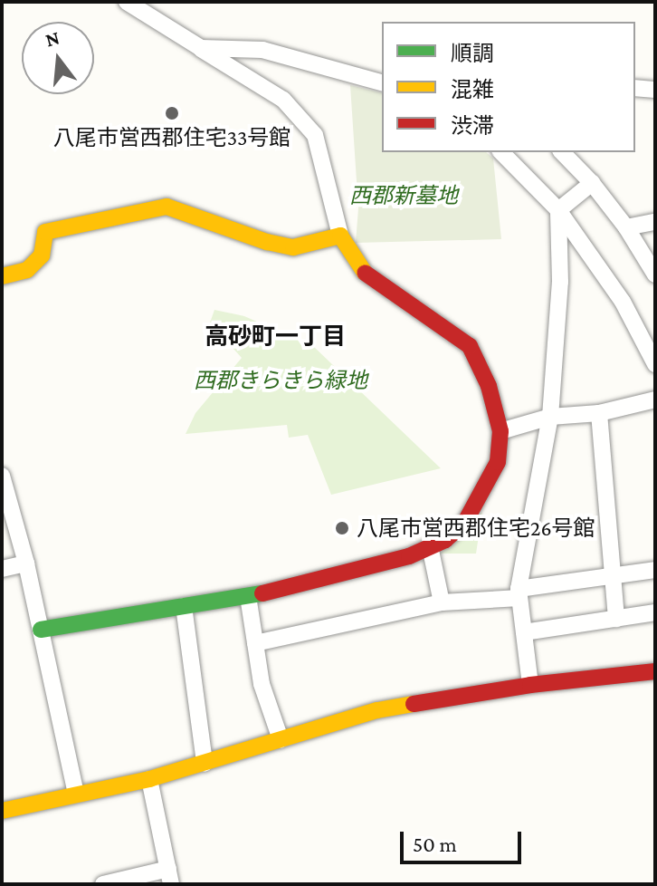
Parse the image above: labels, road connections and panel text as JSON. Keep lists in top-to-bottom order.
{
  "districts": ["高砂町一丁目"],
  "parks": ["西郡新墓地", "西郡きらきら緑地"],
  "places": ["八尾市営西郡住宅33号館", "八尾市営西郡住宅26号館"],
  "legend": ["順調", "混雑", "渋滞"],
  "scale_bar": "50 m",
  "north": "top"
}
